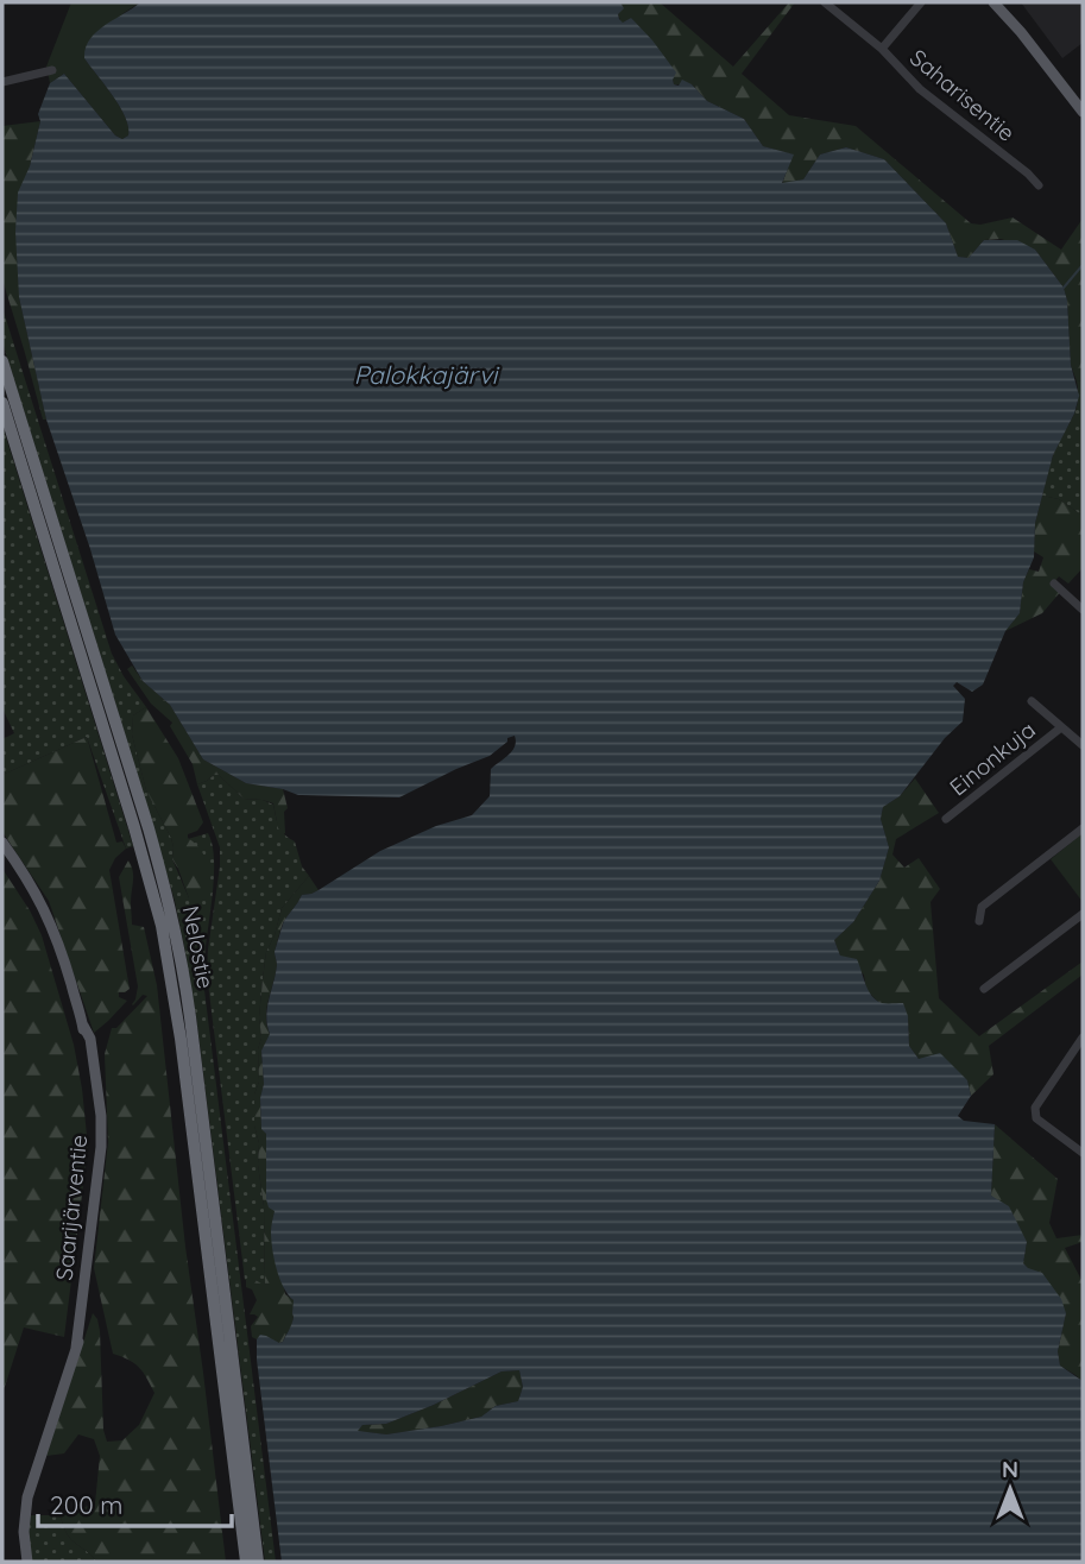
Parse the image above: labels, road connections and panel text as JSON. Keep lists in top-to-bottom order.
{
  "streets": {
    "highway": ["Nelostie"],
    "main road": ["Saarijärventie"],
    "street": ["Saharisentie", "Einonkuja"]
  },
  "water": ["Palokkajärvi"],
  "scale_bar": "200 m",
  "north": "top"
}
